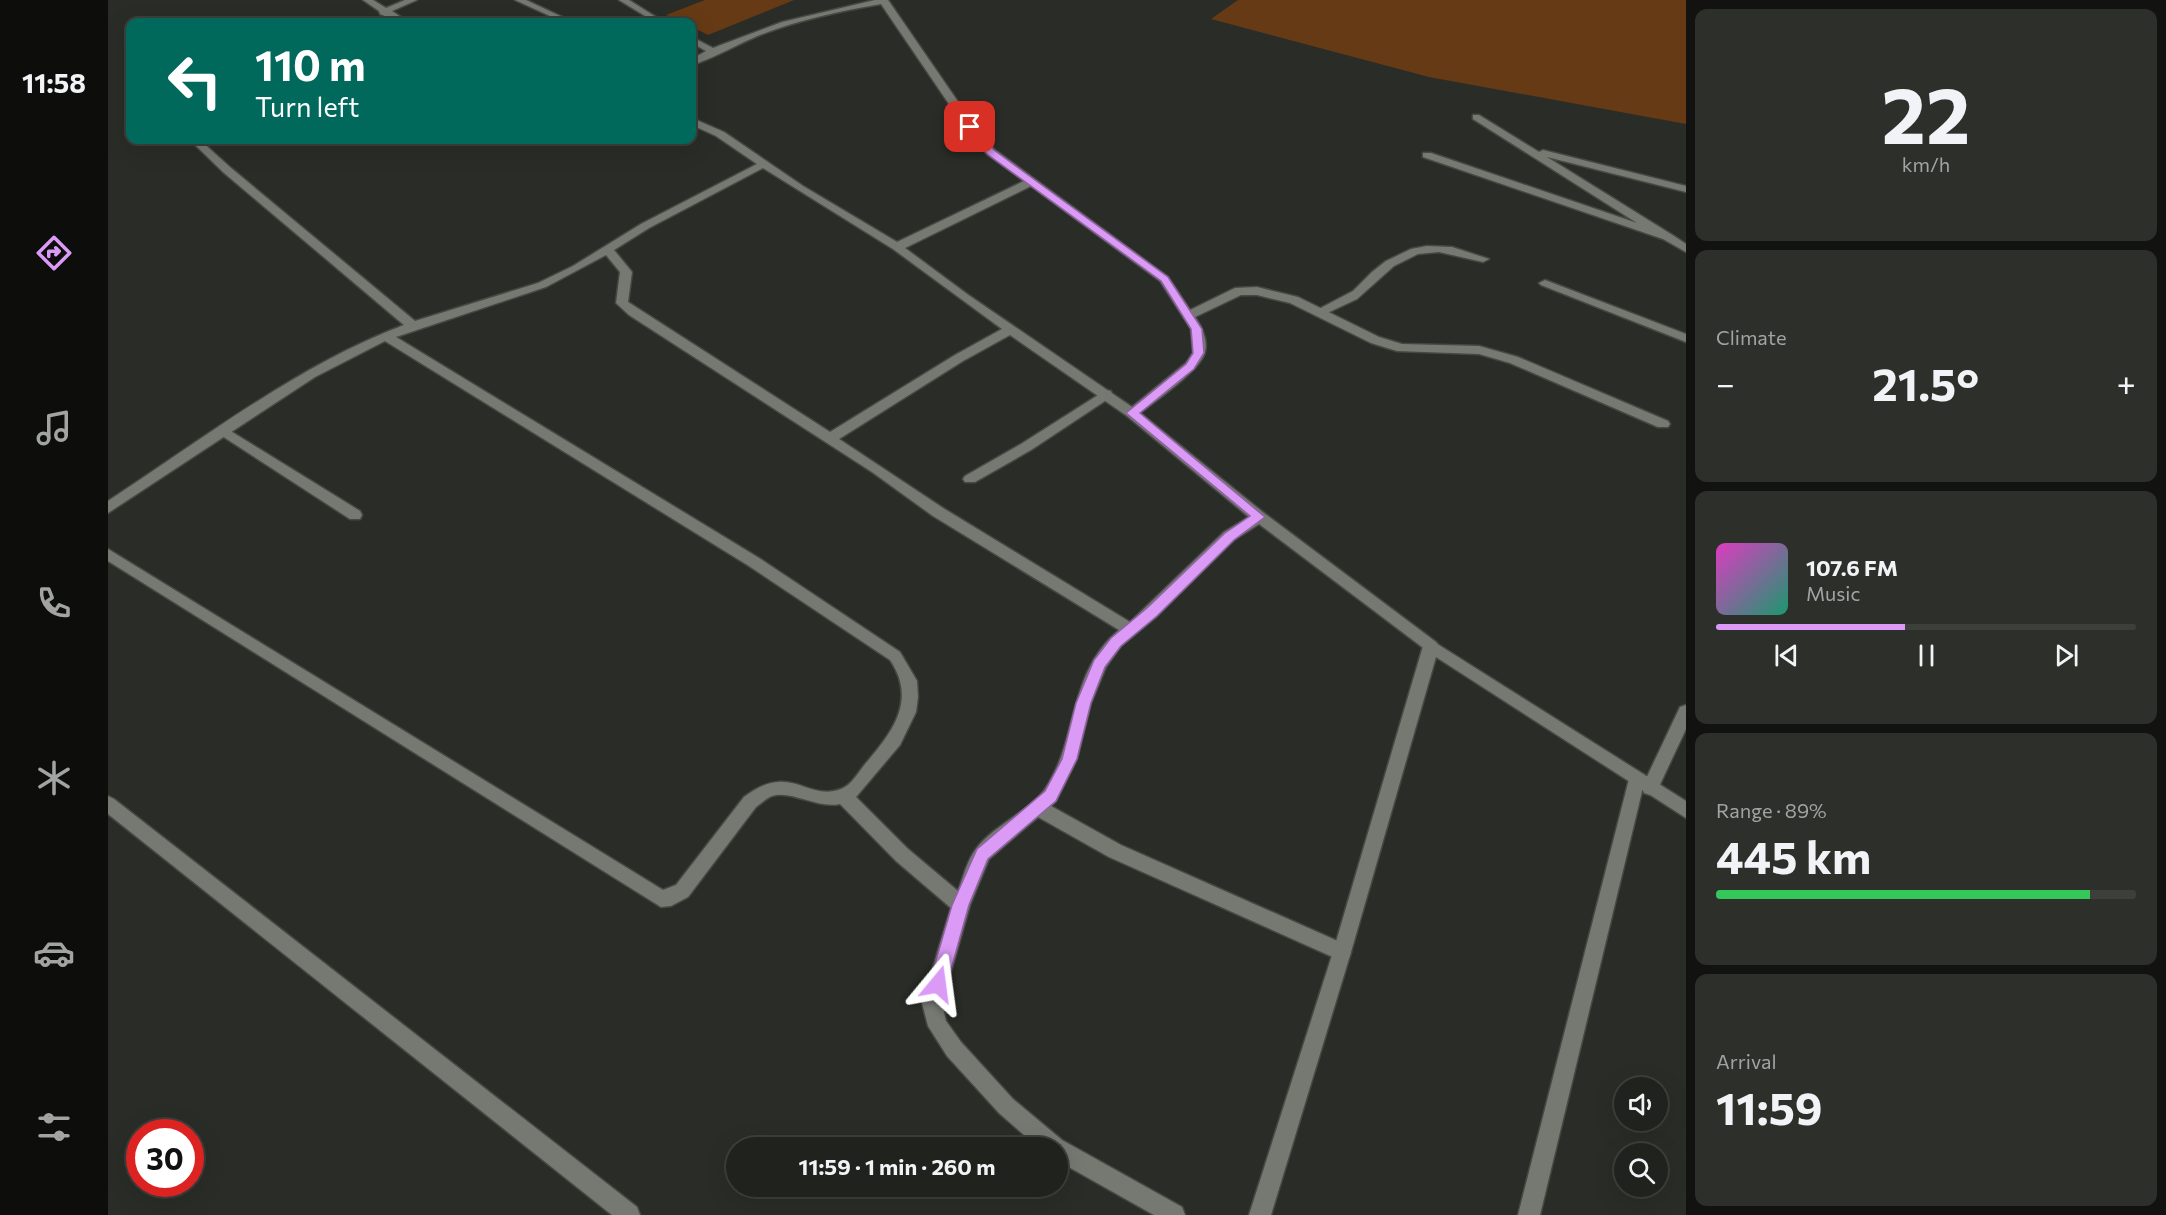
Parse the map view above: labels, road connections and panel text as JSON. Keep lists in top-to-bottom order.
{
  "page": {
    "tabs": "11:58",
    "tile": [
      ["22", "km/h"],
      "Climate",
      ["Range · 89%", "445 km"],
      ["Arrival", "11:59"]
    ],
    "turn": ["110 m", "Turn left"],
    "heat": ["−", "21.5°", "+"],
    "song": ["107.6 FM", "Music"],
    "limit": "30",
    "trip": "11:59 · 1 min · 260 m"
  }
}
